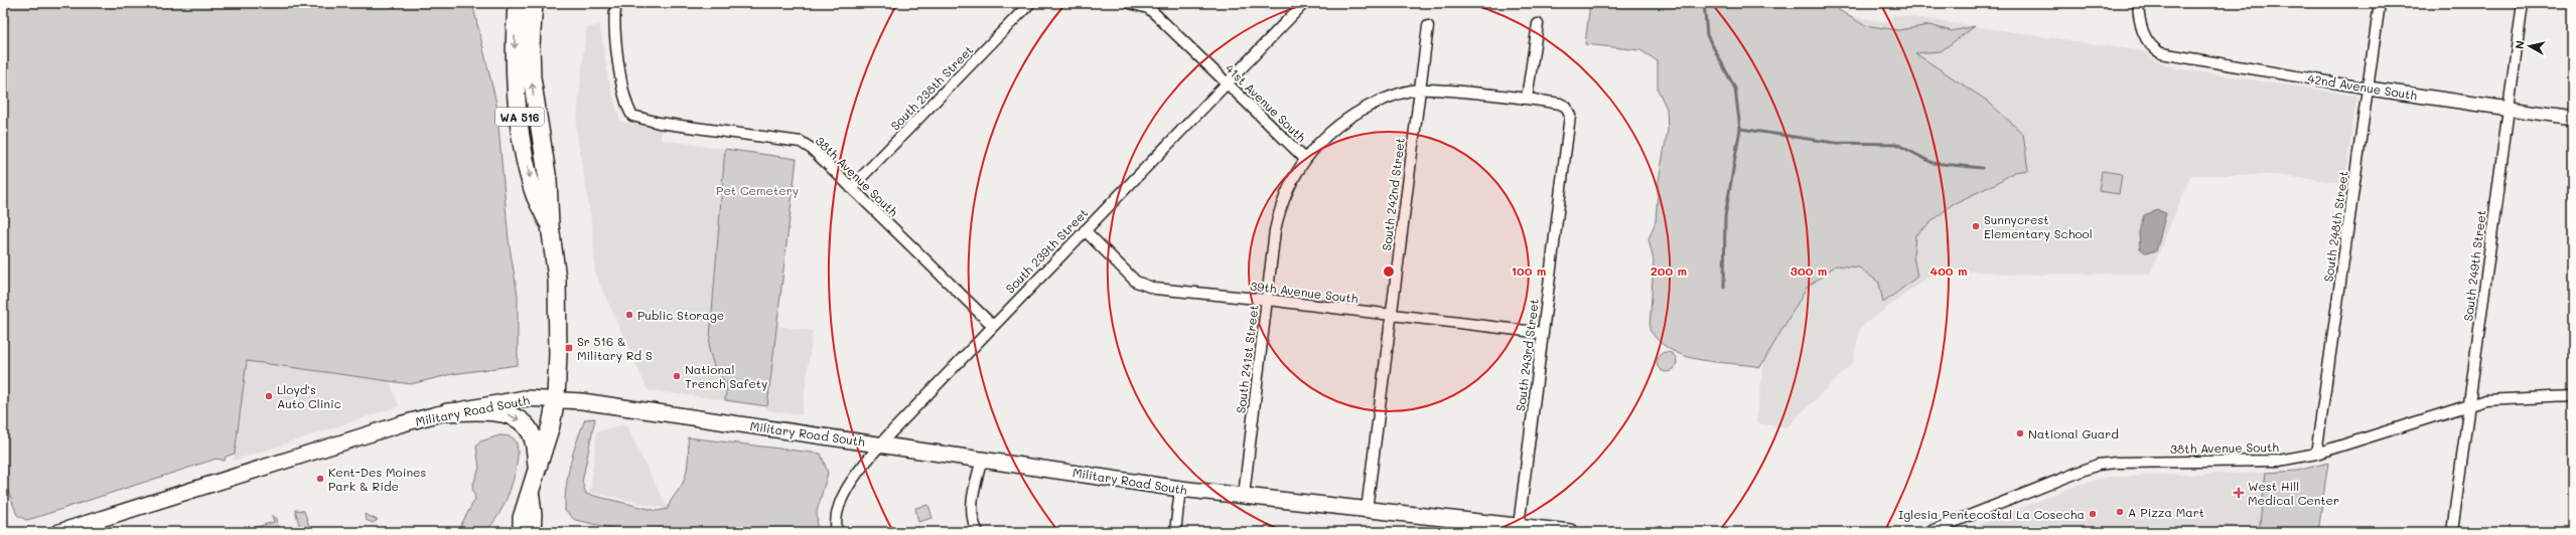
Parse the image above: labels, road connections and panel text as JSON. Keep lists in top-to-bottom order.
{
  "streets": {
    "highway": ["WA 516"],
    "main road": ["Military Road South"],
    "street": [
      "42nd Avenue South",
      "South 238th Street",
      "41st Avenue South",
      "38th Avenue South",
      "South 242nd Street",
      "South 248th Street",
      "South 239th Street",
      "South 249th Street",
      "39th Avenue South",
      "South 243rd Street",
      "South 241st Street"
    ]
  },
  "crossings": [
    ["42nd Avenue South", "South 248th Street"],
    ["42nd Avenue South", "South 249th Street"],
    ["South 238th Street", "38th Avenue South"],
    ["41st Avenue South", "South 242nd Street"],
    ["41st Avenue South", "South 239th Street"],
    ["41st Avenue South", "South 243rd Street"],
    ["41st Avenue South", "South 241st Street"],
    ["WA 516", "Military Road South"],
    ["38th Avenue South", "South 248th Street"],
    ["38th Avenue South", "South 239th Street"],
    ["38th Avenue South", "South 249th Street"],
    ["South 242nd Street", "39th Avenue South"],
    ["South 242nd Street", "Military Road South"],
    ["South 239th Street", "39th Avenue South"],
    ["South 239th Street", "Military Road South"],
    ["39th Avenue South", "South 243rd Street"],
    ["39th Avenue South", "South 241st Street"],
    ["South 243rd Street", "Military Road South"],
    ["South 241st Street", "Military Road South"]
  ],
  "parks": ["Pet Cemetery"],
  "places": {
    "other": [
      "Sunnycrest Elementary School",
      "Public Storage",
      "National Trench Safety",
      "Lloyd's Auto Clinic",
      "National Guard",
      "Kent-Des Moines Park & Ride",
      "A Pizza Mart",
      "Iglesia Pentecostal La Cosecha"
    ],
    "transit": ["Sr 516 & Military Rd S"],
    "health": ["West Hill Medical Center"]
  },
  "north": "left",
  "rings": [
    "100 m",
    "200 m",
    "300 m",
    "400 m"
  ]
}
